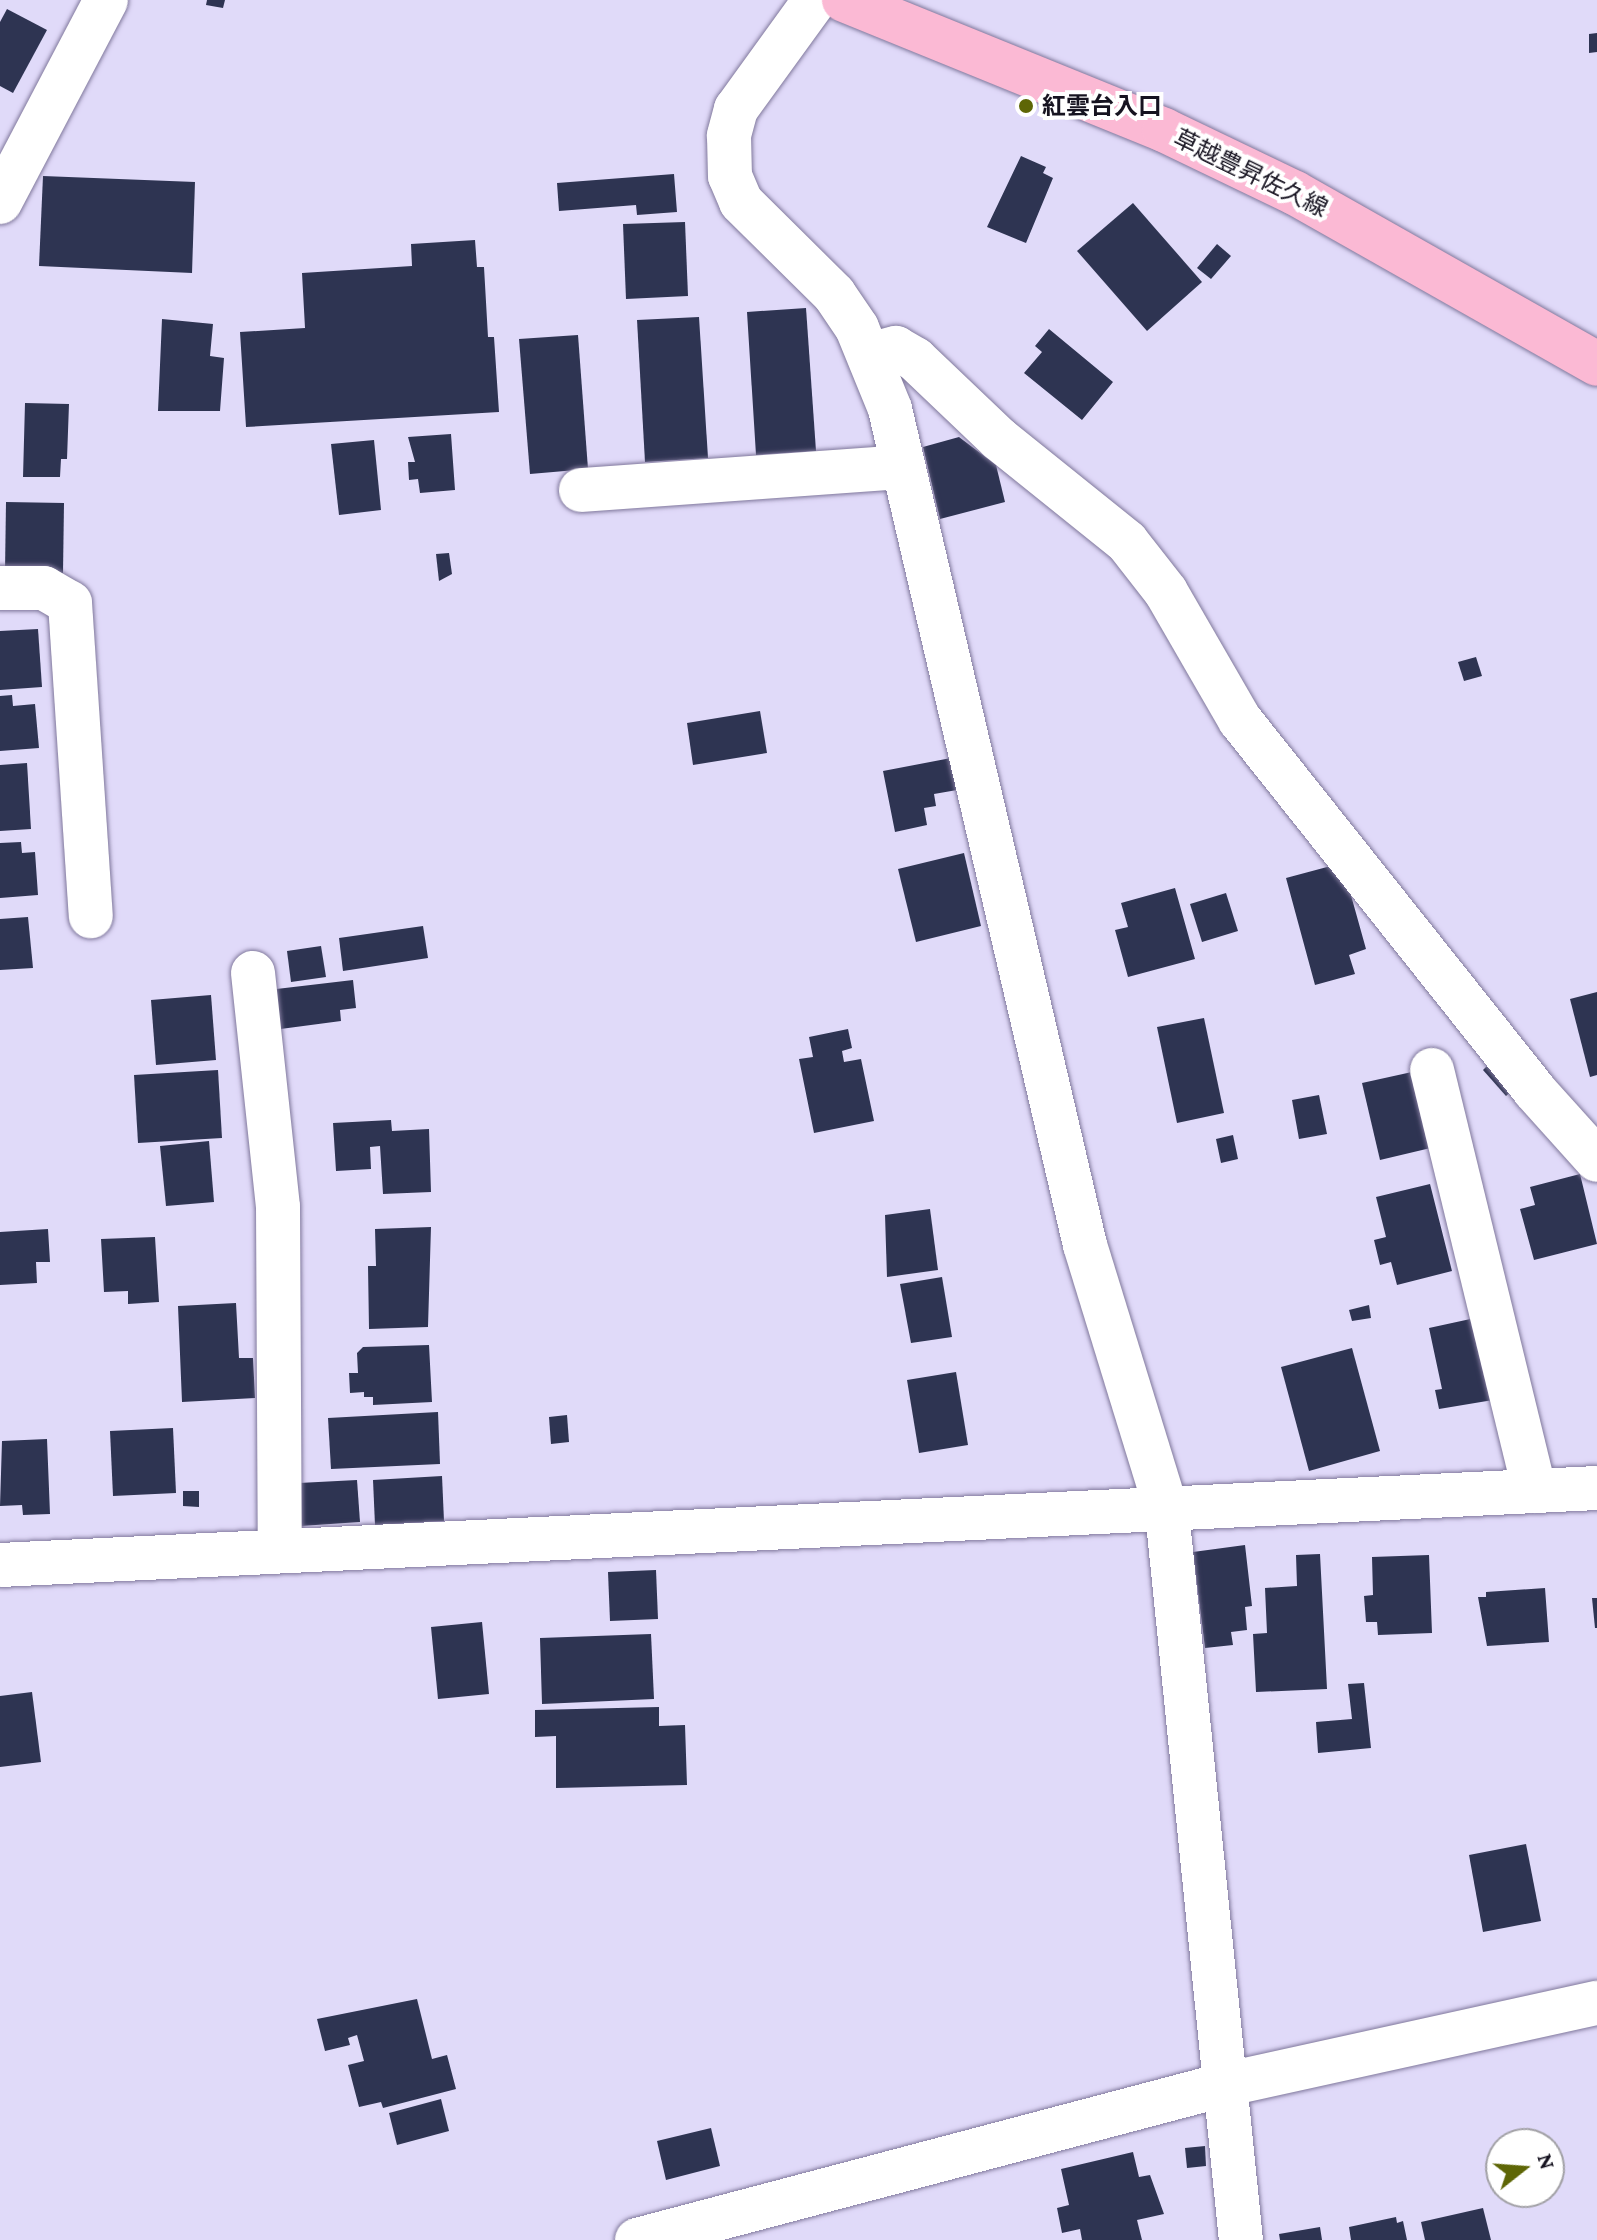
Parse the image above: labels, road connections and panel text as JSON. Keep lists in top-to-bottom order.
{
  "streets": {
    "main road": ["草越豊昇佐久線"]
  },
  "places": ["紅雲台入口"],
  "north": "right"
}
